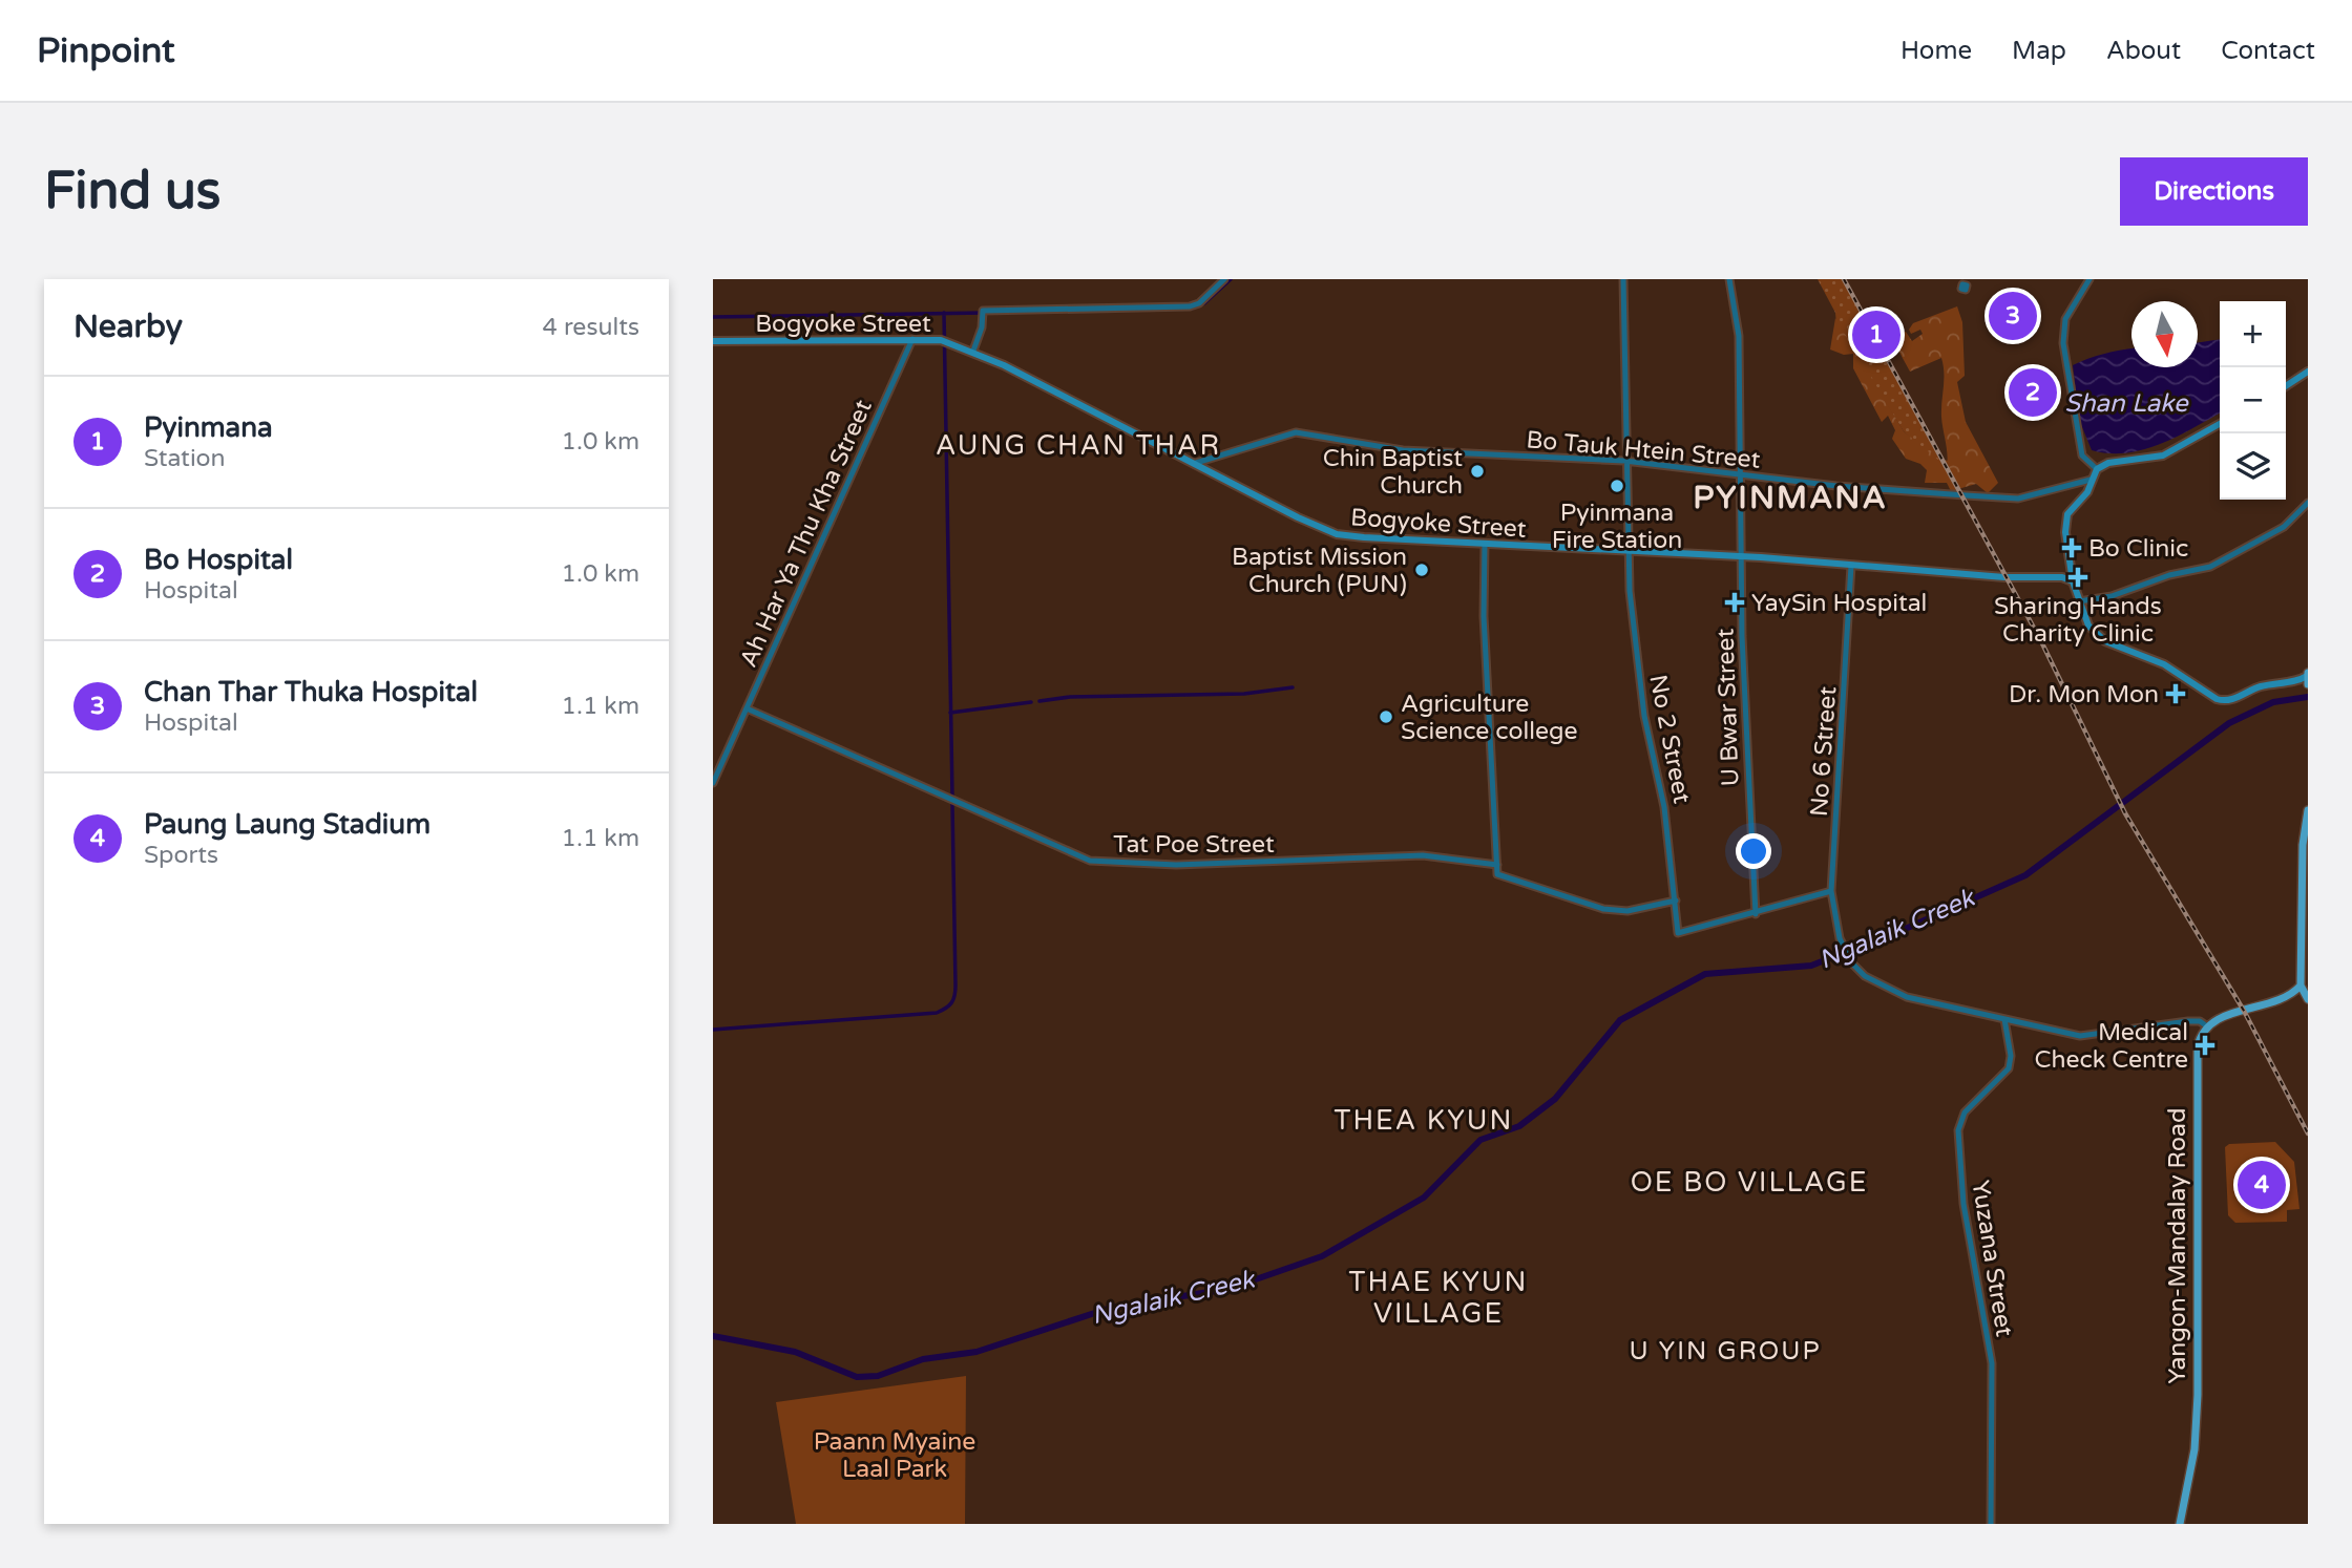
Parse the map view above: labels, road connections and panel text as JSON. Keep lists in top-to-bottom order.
{
  "streets": {
    "main road": ["Bogyoke Street", "Yangon-Mandalay Road"],
    "street": [
      "Bo Tauk Htein Street",
      "Ah Har Ya Thu Kha Street",
      "U Bwar Street",
      "No 2 Street",
      "No 6 Street",
      "Tat Poe Street",
      "Yuzana Street"
    ]
  },
  "crossings": [
    ["Bogyoke Street", "Bo Tauk Htein Street"],
    ["Bogyoke Street", "Ah Har Ya Thu Kha Street"],
    ["Bogyoke Street", "U Bwar Street"],
    ["Bogyoke Street", "No 2 Street"],
    ["Bogyoke Street", "No 6 Street"],
    ["Bo Tauk Htein Street", "U Bwar Street"],
    ["Bo Tauk Htein Street", "No 2 Street"],
    ["Ah Har Ya Thu Kha Street", "Tat Poe Street"],
    ["U Bwar Street", "No 2 Street"],
    ["No 6 Street", "Yuzana Street"]
  ],
  "districts": [
    "AUNG CHAN THAR",
    "PYINMANA",
    "THEA KYUN",
    "OE BO VILLAGE",
    "THAE KYUN VILLAGE",
    "U YIN GROUP"
  ],
  "water": ["Shan Lake", "Ngalaik Creek"],
  "parks": ["Paann Myaine Laal Park"],
  "places": {
    "other": [
      "Chin Baptist Church",
      "Pyinmana Fire Station",
      "Baptist Mission Church (PUN)",
      "Agriculture Science college"
    ],
    "health": [
      "Bo Clinic",
      "Sharing Hands Charity Clinic",
      "YaySin Hospital",
      "Dr. Mon Mon",
      "Medical Check Centre"
    ]
  },
  "north": "bottom",
  "page": {
    "header": "Pinpoint",
    "nav": [
      "Home",
      "Map",
      "About",
      "Contact"
    ],
    "buttons": "Directions",
    "title": "Find us",
    "heading": ["Nearby", "4 results"],
    "pins": [
      "3",
      "1",
      "2",
      "4"
    ],
    "map_buttons": ["+", "−"],
    "list": [
      {
        "mark": "1",
        "name": "Pyinmana",
        "note": "Station",
        "value": "1.0 km"
      },
      {
        "mark": "2",
        "name": "Bo Hospital",
        "note": "Hospital",
        "value": "1.0 km"
      },
      {
        "mark": "3",
        "name": "Chan Thar Thuka Hospital",
        "note": "Hospital",
        "value": "1.1 km"
      },
      {
        "mark": "4",
        "name": "Paung Laung Stadium",
        "note": "Sports",
        "value": "1.1 km"
      }
    ]
  }
}
